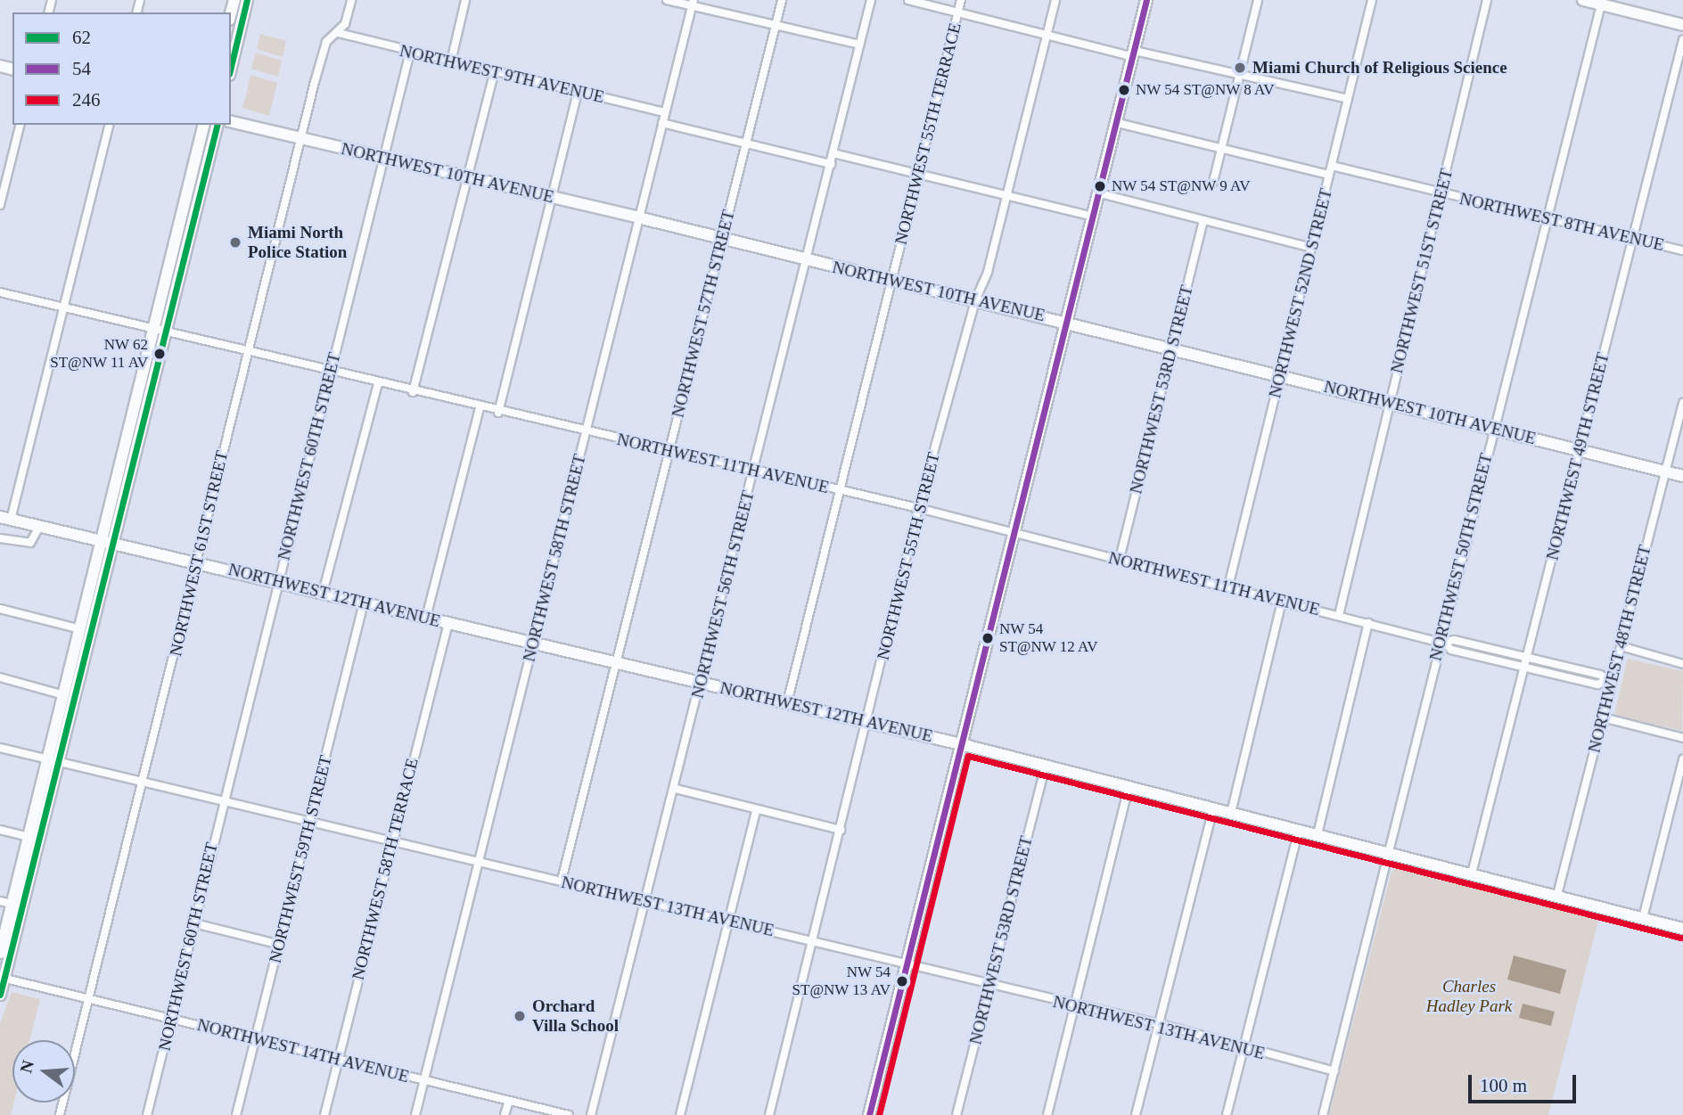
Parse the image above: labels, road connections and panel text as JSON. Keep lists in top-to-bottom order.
{
  "streets": {
    "main road": ["NORTHWEST 10TH AVENUE", "NORTHWEST 12TH AVENUE"],
    "street": [
      "NORTHWEST 9TH AVENUE",
      "NORTHWEST 55TH TERRACE",
      "NORTHWEST 8TH AVENUE",
      "NORTHWEST 51ST STREET",
      "NORTHWEST 52ND STREET",
      "NORTHWEST 57TH STREET",
      "NORTHWEST 53RD STREET",
      "NORTHWEST 60TH STREET",
      "NORTHWEST 49TH STREET",
      "NORTHWEST 11TH AVENUE",
      "NORTHWEST 61ST STREET",
      "NORTHWEST 55TH STREET",
      "NORTHWEST 50TH STREET",
      "NORTHWEST 58TH STREET",
      "NORTHWEST 56TH STREET",
      "NORTHWEST 48TH STREET",
      "NORTHWEST 59TH STREET",
      "NORTHWEST 58TH TERRACE",
      "NORTHWEST 13TH AVENUE",
      "NORTHWEST 14TH AVENUE"
    ]
  },
  "crossings": [
    ["NORTHWEST 9TH AVENUE", "NORTHWEST 60TH STREET"],
    ["NORTHWEST 9TH AVENUE", "NORTHWEST 61ST STREET"],
    ["NORTHWEST 9TH AVENUE", "NORTHWEST 58TH STREET"],
    ["NORTHWEST 55TH TERRACE", "NORTHWEST 10TH AVENUE"],
    ["NORTHWEST 55TH TERRACE", "NORTHWEST 11TH AVENUE"],
    ["NORTHWEST 55TH TERRACE", "NORTHWEST 12TH AVENUE"],
    ["NORTHWEST 10TH AVENUE", "NORTHWEST 51ST STREET"],
    ["NORTHWEST 10TH AVENUE", "NORTHWEST 52ND STREET"],
    ["NORTHWEST 10TH AVENUE", "NORTHWEST 57TH STREET"],
    ["NORTHWEST 10TH AVENUE", "NORTHWEST 53RD STREET"],
    ["NORTHWEST 10TH AVENUE", "NORTHWEST 60TH STREET"],
    ["NORTHWEST 10TH AVENUE", "NORTHWEST 49TH STREET"],
    ["NORTHWEST 10TH AVENUE", "NORTHWEST 61ST STREET"],
    ["NORTHWEST 10TH AVENUE", "NORTHWEST 55TH STREET"],
    ["NORTHWEST 10TH AVENUE", "NORTHWEST 50TH STREET"],
    ["NORTHWEST 10TH AVENUE", "NORTHWEST 58TH STREET"],
    ["NORTHWEST 10TH AVENUE", "NORTHWEST 56TH STREET"],
    ["NORTHWEST 10TH AVENUE", "NORTHWEST 48TH STREET"],
    ["NORTHWEST 8TH AVENUE", "NORTHWEST 51ST STREET"],
    ["NORTHWEST 8TH AVENUE", "NORTHWEST 52ND STREET"],
    ["NORTHWEST 8TH AVENUE", "NORTHWEST 49TH STREET"],
    ["NORTHWEST 8TH AVENUE", "NORTHWEST 50TH STREET"],
    ["NORTHWEST 51ST STREET", "NORTHWEST 11TH AVENUE"],
    ["NORTHWEST 52ND STREET", "NORTHWEST 11TH AVENUE"],
    ["NORTHWEST 57TH STREET", "NORTHWEST 11TH AVENUE"],
    ["NORTHWEST 57TH STREET", "NORTHWEST 12TH AVENUE"],
    ["NORTHWEST 57TH STREET", "NORTHWEST 13TH AVENUE"],
    ["NORTHWEST 53RD STREET", "NORTHWEST 11TH AVENUE"],
    ["NORTHWEST 53RD STREET", "NORTHWEST 12TH AVENUE"],
    ["NORTHWEST 53RD STREET", "NORTHWEST 13TH AVENUE"],
    ["NORTHWEST 60TH STREET", "NORTHWEST 11TH AVENUE"],
    ["NORTHWEST 60TH STREET", "NORTHWEST 12TH AVENUE"],
    ["NORTHWEST 60TH STREET", "NORTHWEST 13TH AVENUE"],
    ["NORTHWEST 60TH STREET", "NORTHWEST 14TH AVENUE"],
    ["NORTHWEST 49TH STREET", "NORTHWEST 11TH AVENUE"],
    ["NORTHWEST 49TH STREET", "NORTHWEST 12TH AVENUE"],
    ["NORTHWEST 11TH AVENUE", "NORTHWEST 61ST STREET"],
    ["NORTHWEST 11TH AVENUE", "NORTHWEST 55TH STREET"],
    ["NORTHWEST 11TH AVENUE", "NORTHWEST 50TH STREET"],
    ["NORTHWEST 11TH AVENUE", "NORTHWEST 58TH STREET"],
    ["NORTHWEST 11TH AVENUE", "NORTHWEST 56TH STREET"],
    ["NORTHWEST 11TH AVENUE", "NORTHWEST 48TH STREET"],
    ["NORTHWEST 61ST STREET", "NORTHWEST 12TH AVENUE"],
    ["NORTHWEST 61ST STREET", "NORTHWEST 13TH AVENUE"],
    ["NORTHWEST 61ST STREET", "NORTHWEST 14TH AVENUE"],
    ["NORTHWEST 55TH STREET", "NORTHWEST 12TH AVENUE"],
    ["NORTHWEST 55TH STREET", "NORTHWEST 13TH AVENUE"],
    ["NORTHWEST 50TH STREET", "NORTHWEST 12TH AVENUE"],
    ["NORTHWEST 50TH STREET", "NORTHWEST 13TH AVENUE"],
    ["NORTHWEST 58TH STREET", "NORTHWEST 12TH AVENUE"],
    ["NORTHWEST 58TH STREET", "NORTHWEST 13TH AVENUE"],
    ["NORTHWEST 58TH STREET", "NORTHWEST 14TH AVENUE"],
    ["NORTHWEST 56TH STREET", "NORTHWEST 12TH AVENUE"],
    ["NORTHWEST 56TH STREET", "NORTHWEST 13TH AVENUE"],
    ["NORTHWEST 12TH AVENUE", "NORTHWEST 48TH STREET"],
    ["NORTHWEST 12TH AVENUE", "NORTHWEST 59TH STREET"],
    ["NORTHWEST 12TH AVENUE", "NORTHWEST 58TH TERRACE"],
    ["NORTHWEST 59TH STREET", "NORTHWEST 13TH AVENUE"],
    ["NORTHWEST 59TH STREET", "NORTHWEST 14TH AVENUE"],
    ["NORTHWEST 58TH TERRACE", "NORTHWEST 13TH AVENUE"],
    ["NORTHWEST 58TH TERRACE", "NORTHWEST 14TH AVENUE"]
  ],
  "parks": ["Charles Hadley Park"],
  "places": [
    "Miami Church of Religious Science",
    "NW 54 ST@NW 8 AV",
    "NW 54 ST@NW 9 AV",
    "Miami North Police Station",
    "NW 62 ST@NW 11 AV",
    "NW 54 ST@NW 12 AV",
    "NW 54 ST@NW 13 AV",
    "Orchard Villa School"
  ],
  "lines": ["transit line 62", "transit line 54", "transit line 246"],
  "legend": ["62", "54", "246"],
  "scale_bar": "100 m",
  "north": "left"
}
